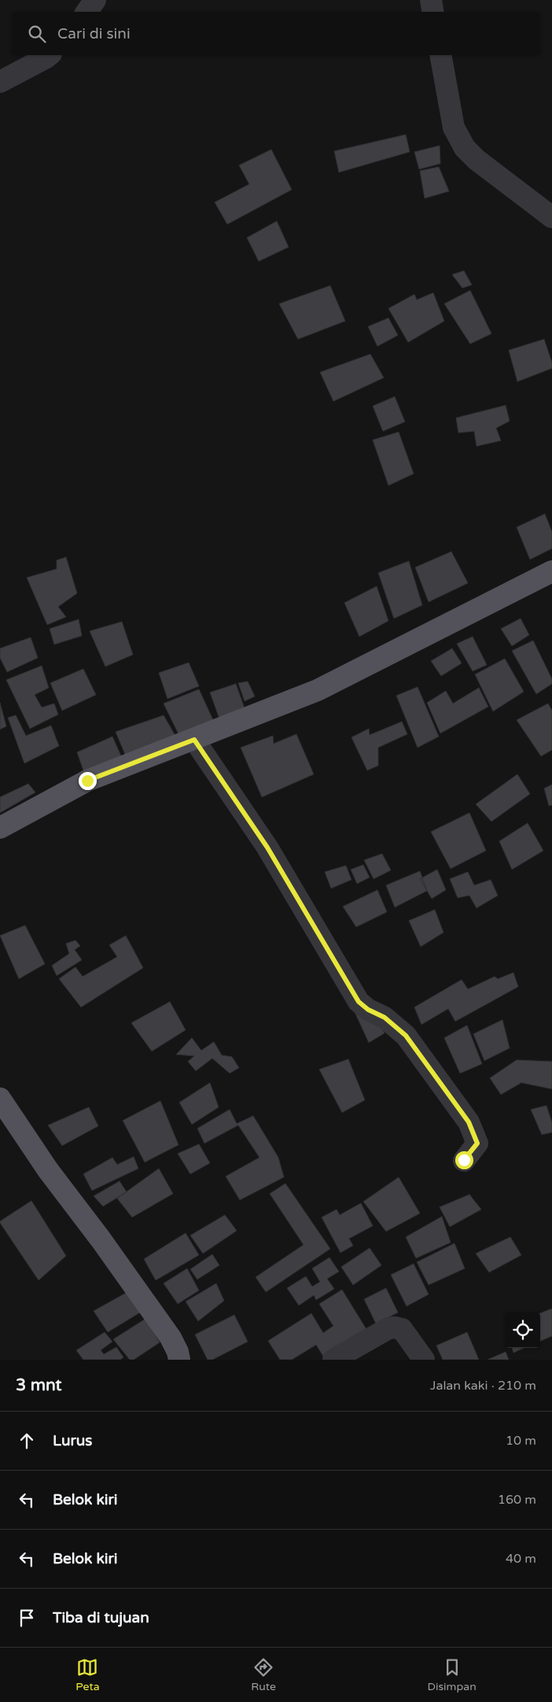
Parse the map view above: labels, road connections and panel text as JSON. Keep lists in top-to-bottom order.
{
  "page": {
    "search": "Cari di sini",
    "heading": ["3 mnt", "Jalan kaki · 210 m"],
    "list": [
      ["Lurus", "10 m"],
      ["Belok kiri", "160 m"],
      ["Belok kiri", "40 m"],
      "Tiba di tujuan"
    ],
    "nav": ["Peta", "Rute", "Disimpan"]
  }
}
